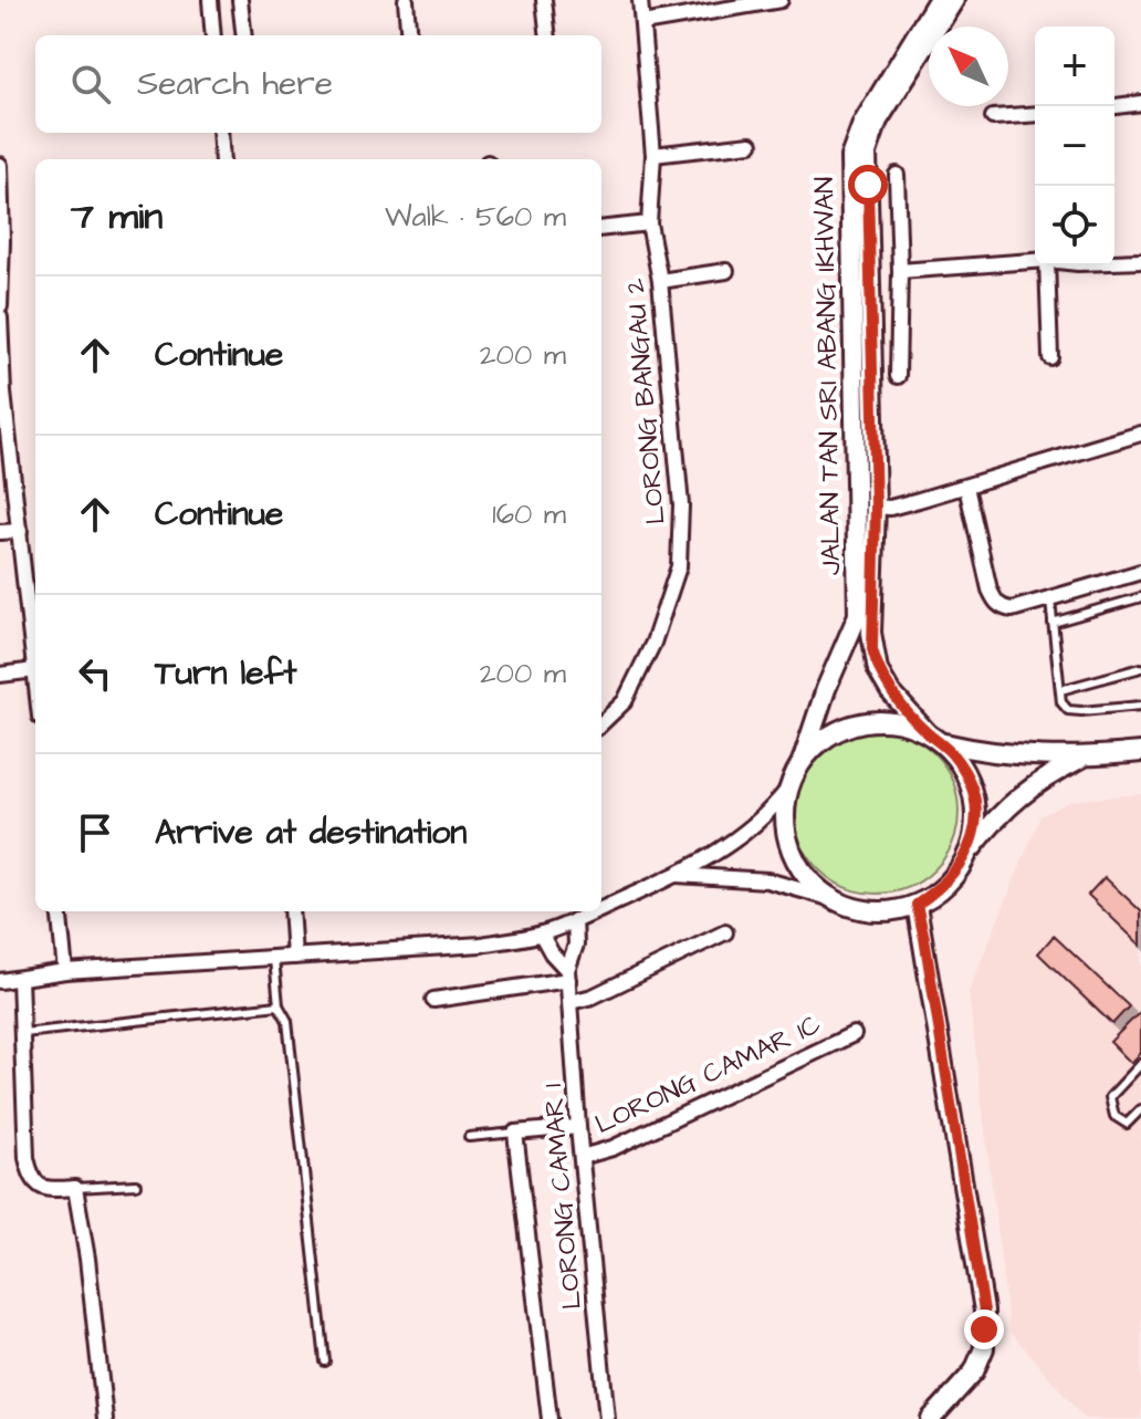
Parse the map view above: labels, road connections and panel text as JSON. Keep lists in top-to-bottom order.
{
  "streets": {
    "street": [
      "JALAN TAN SRI ABANG IKHWAN",
      "LORONG BANGAU 2",
      "LORONG CAMAR 1C",
      "LORONG CAMAR 1"
    ]
  },
  "crossings": [
    ["LORONG CAMAR 1C", "LORONG CAMAR 1"]
  ],
  "north": "top left",
  "page": {
    "map_buttons": ["+", "−"],
    "search": "Search here",
    "heading": ["7 min", "Walk · 560 m"],
    "list": [
      ["Continue", "200 m"],
      ["Continue", "160 m"],
      ["Turn left", "200 m"],
      "Arrive at destination"
    ]
  }
}
